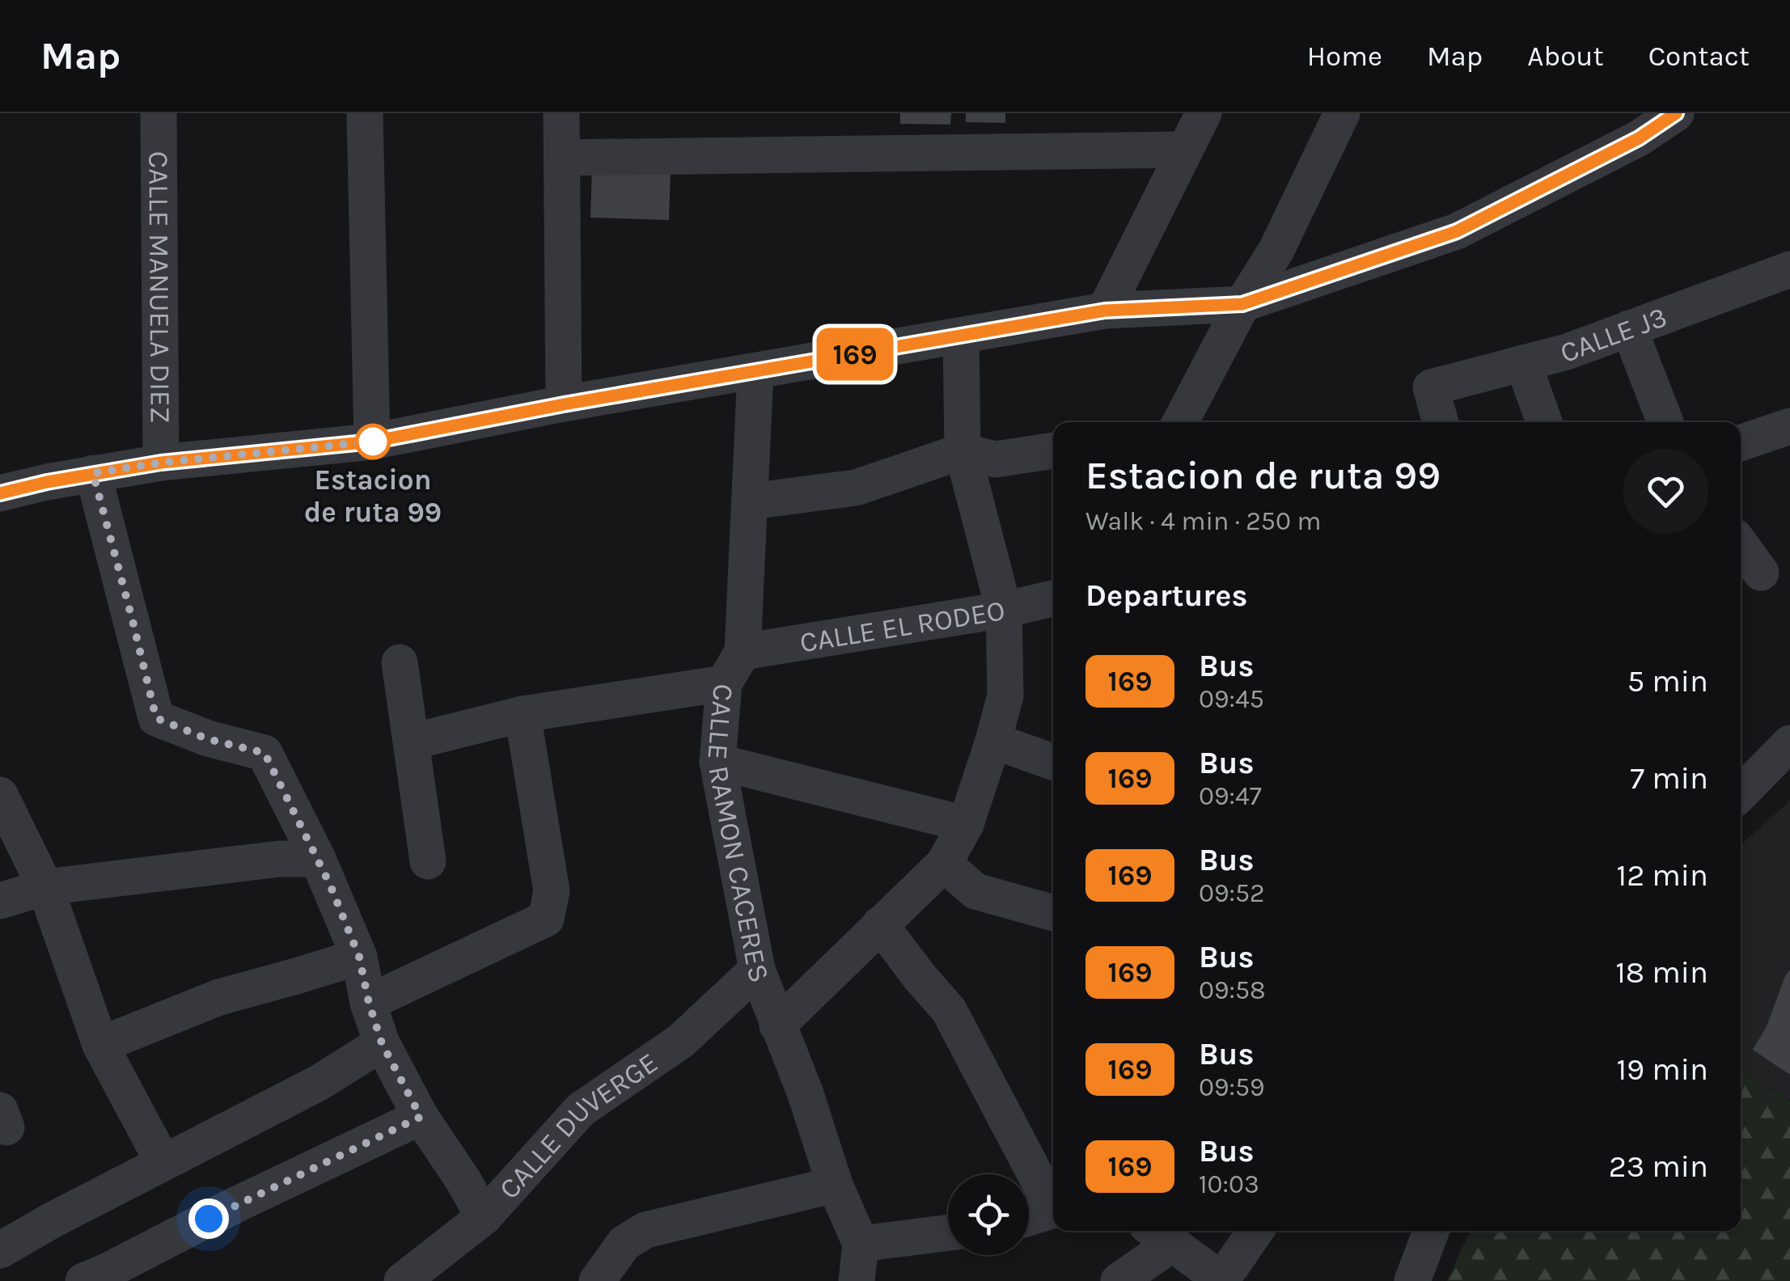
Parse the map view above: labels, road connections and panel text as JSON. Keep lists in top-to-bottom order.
{
  "streets": {
    "street": [
      "CALLE MANUELA DIEZ",
      "CALLE J3",
      "CALLE EL RODEO",
      "CALLE RAMON CACERES",
      "CALLE DUVERGE"
    ]
  },
  "crossings": [
    ["CALLE EL RODEO", "CALLE RAMON CACERES"],
    ["CALLE RAMON CACERES", "CALLE DUVERGE"]
  ],
  "places": ["Estacion de ruta 99"],
  "lines": ["bus line 169"],
  "page": {
    "header": "Map",
    "nav": [
      "Home",
      "Map",
      "About",
      "Contact"
    ],
    "on_map": "169",
    "heading": [
      ["Estacion de ruta 99", "Walk · 4 min · 250 m"],
      "Departures"
    ],
    "list": [
      {
        "mark": "169",
        "name": "Bus",
        "note": "09:45",
        "value": "5 min"
      },
      {
        "mark": "169",
        "name": "Bus",
        "note": "09:47",
        "value": "7 min"
      },
      {
        "mark": "169",
        "name": "Bus",
        "note": "09:52",
        "value": "12 min"
      },
      {
        "mark": "169",
        "name": "Bus",
        "note": "09:58",
        "value": "18 min"
      },
      {
        "mark": "169",
        "name": "Bus",
        "note": "09:59",
        "value": "19 min"
      },
      {
        "mark": "169",
        "name": "Bus",
        "note": "10:03",
        "value": "23 min"
      }
    ]
  }
}
